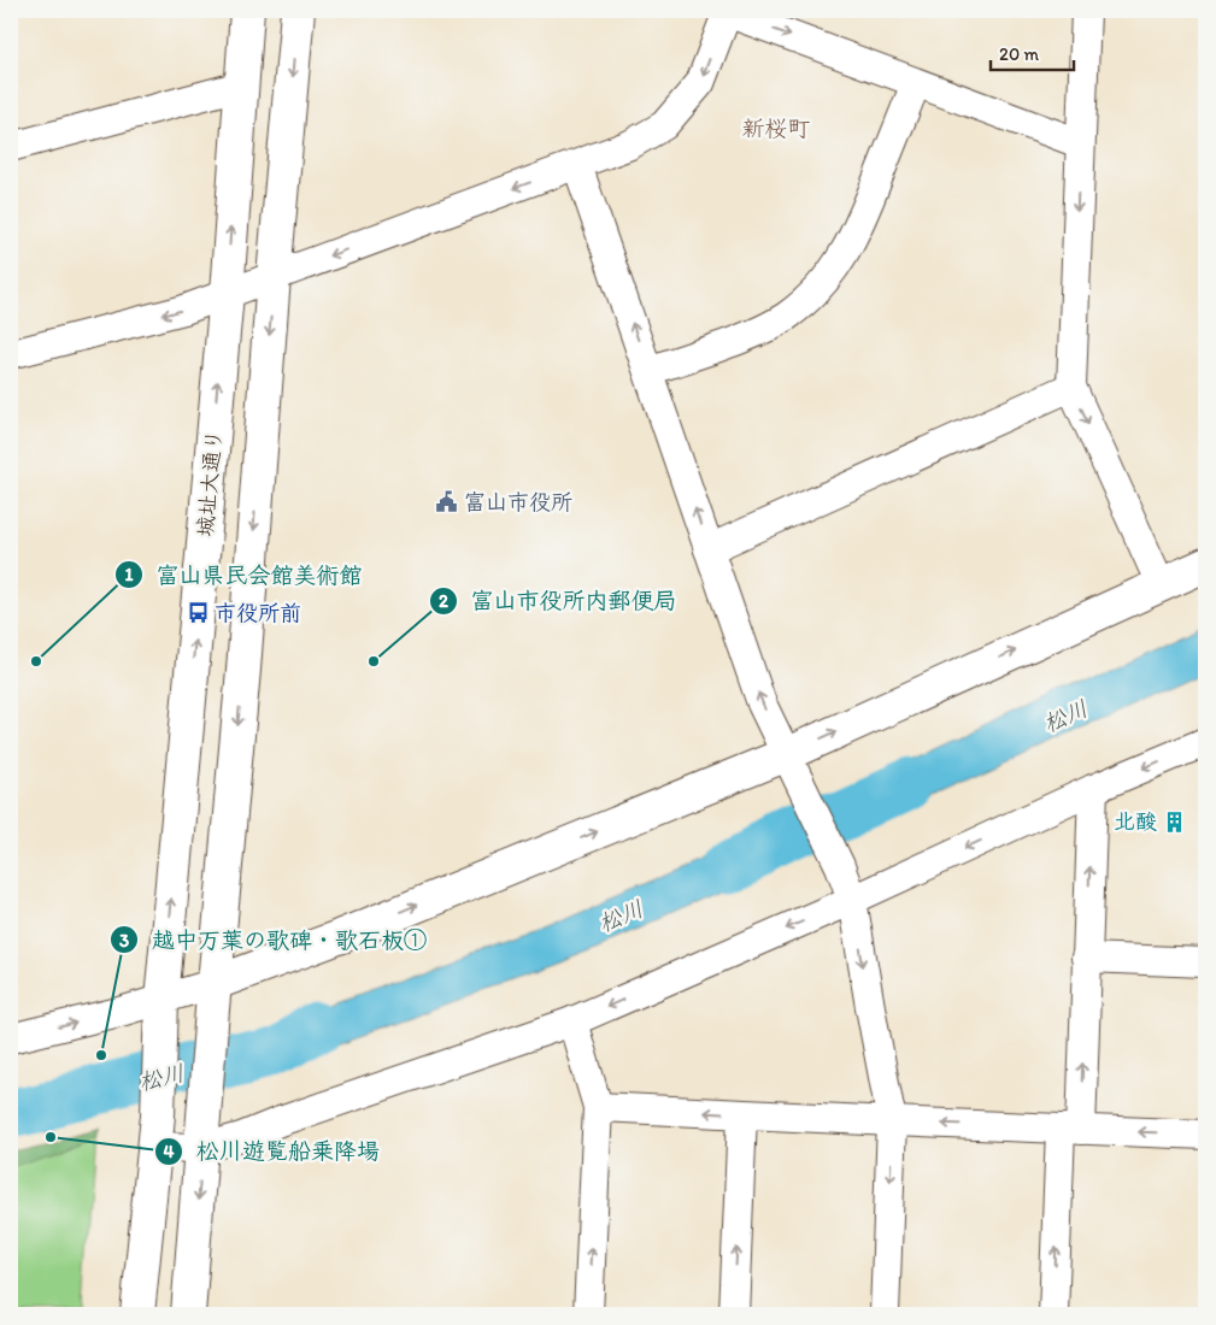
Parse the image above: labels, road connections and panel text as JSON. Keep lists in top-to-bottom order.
{
  "streets": {
    "street": ["城址大通り"]
  },
  "districts": ["新桜町"],
  "water": ["松川"],
  "places": {
    "public building": ["富山市役所"],
    "bus stop": ["市役所前"],
    "other": [
      "富山県民会館美術館",
      "富山市役所内郵便局",
      "越中万葉の歌碑・歌石板①",
      "松川遊覧船乗降場"
    ],
    "building": ["北酸"]
  },
  "scale_bar": "20 m"
}
